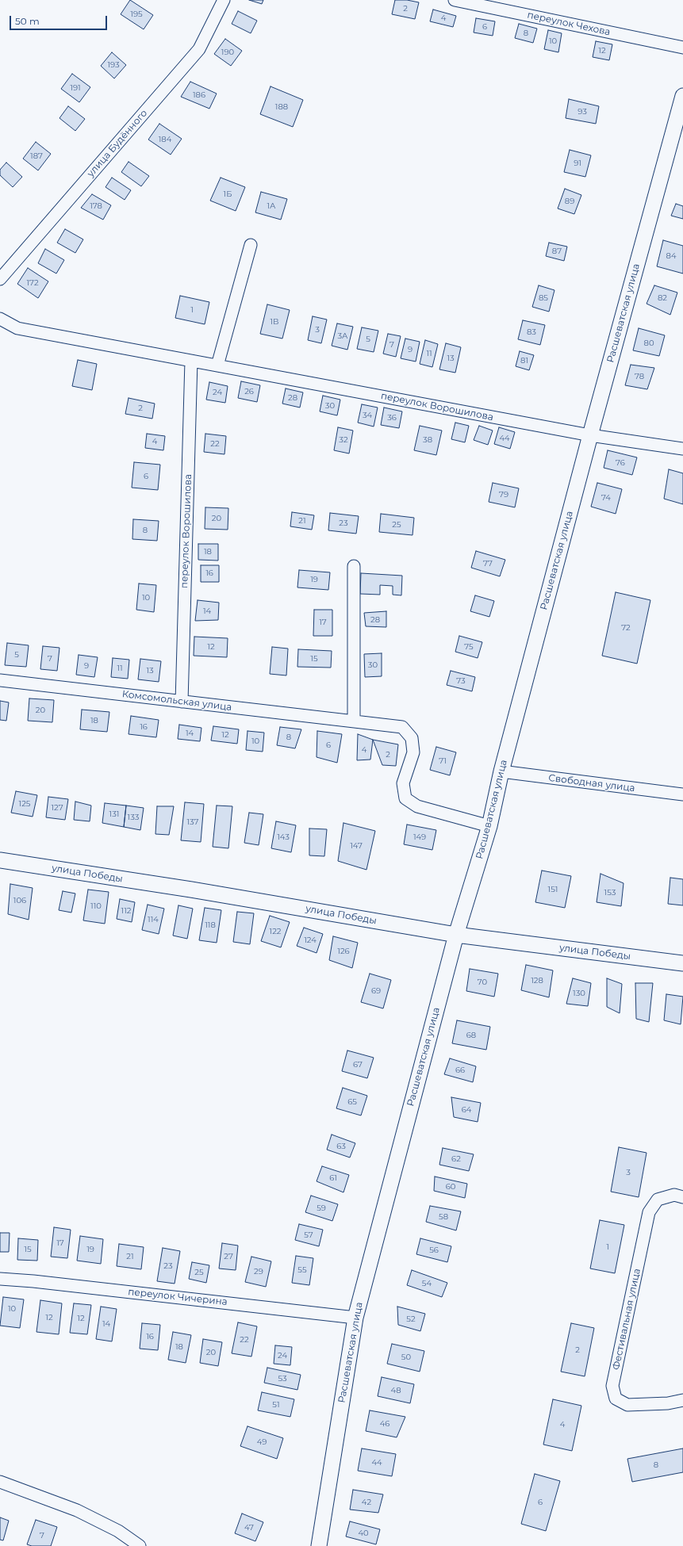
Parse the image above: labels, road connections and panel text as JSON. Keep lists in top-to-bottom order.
{
  "streets": {
    "street": [
      "переулок Чехова",
      "улица Будённого",
      "Расшеватская улица",
      "переулок Ворошилова",
      "Комсомольская улица",
      "Свободная улица",
      "улица Победы",
      "переулок Чичерина",
      "Фестивальная улица"
    ]
  },
  "crossings": [
    ["Расшеватская улица", "переулок Ворошилова"],
    ["Расшеватская улица", "Комсомольская улица"],
    ["Расшеватская улица", "Свободная улица"],
    ["Расшеватская улица", "улица Победы"],
    ["Расшеватская улица", "переулок Чичерина"],
    ["переулок Ворошилова", "Комсомольская улица"]
  ],
  "house_numbers": [
    "2",
    "195",
    "4",
    "6",
    "8",
    "10",
    "12",
    "190",
    "193",
    "191",
    "186",
    "188",
    "93",
    "184",
    "187",
    "91",
    "1Б",
    "89",
    "178",
    "1А",
    "87",
    "84",
    "172",
    "85",
    "82",
    "1",
    "1В",
    "3",
    "83",
    "3А",
    "5",
    "80",
    "7",
    "9",
    "11",
    "13",
    "81",
    "78",
    "26",
    "24",
    "28",
    "30",
    "2",
    "34",
    "36",
    "44",
    "32",
    "38",
    "4",
    "22",
    "76",
    "6",
    "79",
    "74",
    "20",
    "21",
    "23",
    "25",
    "8",
    "18",
    "77",
    "16",
    "19",
    "10",
    "14",
    "28",
    "17",
    "72",
    "12",
    "75",
    "5",
    "7",
    "15",
    "30",
    "9",
    "11",
    "13",
    "73",
    "20",
    "18",
    "16",
    "14",
    "12",
    "8",
    "10",
    "6",
    "4",
    "2",
    "71",
    "125",
    "127",
    "131",
    "133",
    "137",
    "143",
    "149",
    "147",
    "151",
    "153",
    "106",
    "110",
    "112",
    "114",
    "118",
    "122",
    "124",
    "126",
    "128",
    "70",
    "69",
    "130",
    "68",
    "67",
    "66",
    "65",
    "64",
    "63",
    "62",
    "3",
    "61",
    "60",
    "59",
    "58",
    "57",
    "17",
    "1",
    "15",
    "19",
    "56",
    "21",
    "27",
    "23",
    "55",
    "29",
    "25",
    "54",
    "10",
    "12",
    "12",
    "52",
    "14",
    "16",
    "22",
    "18",
    "2",
    "20",
    "24",
    "50",
    "53",
    "48",
    "51",
    "46",
    "4",
    "49",
    "44",
    "8",
    "42",
    "6",
    "47",
    "40",
    "7"
  ],
  "scale_bar": "50 m"
}
